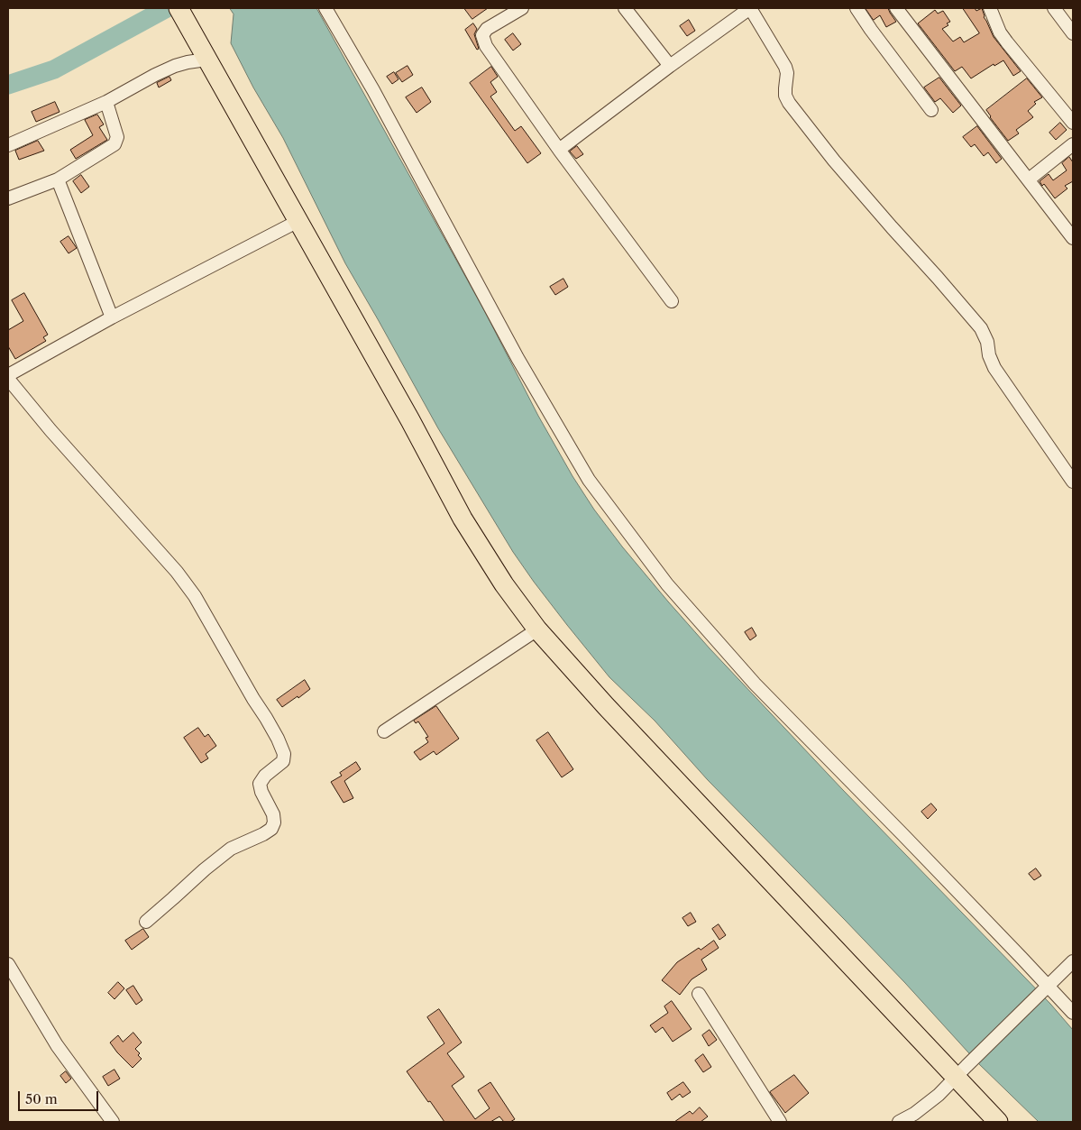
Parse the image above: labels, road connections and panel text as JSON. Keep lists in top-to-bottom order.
{
  "scale_bar": "50 m"
}
